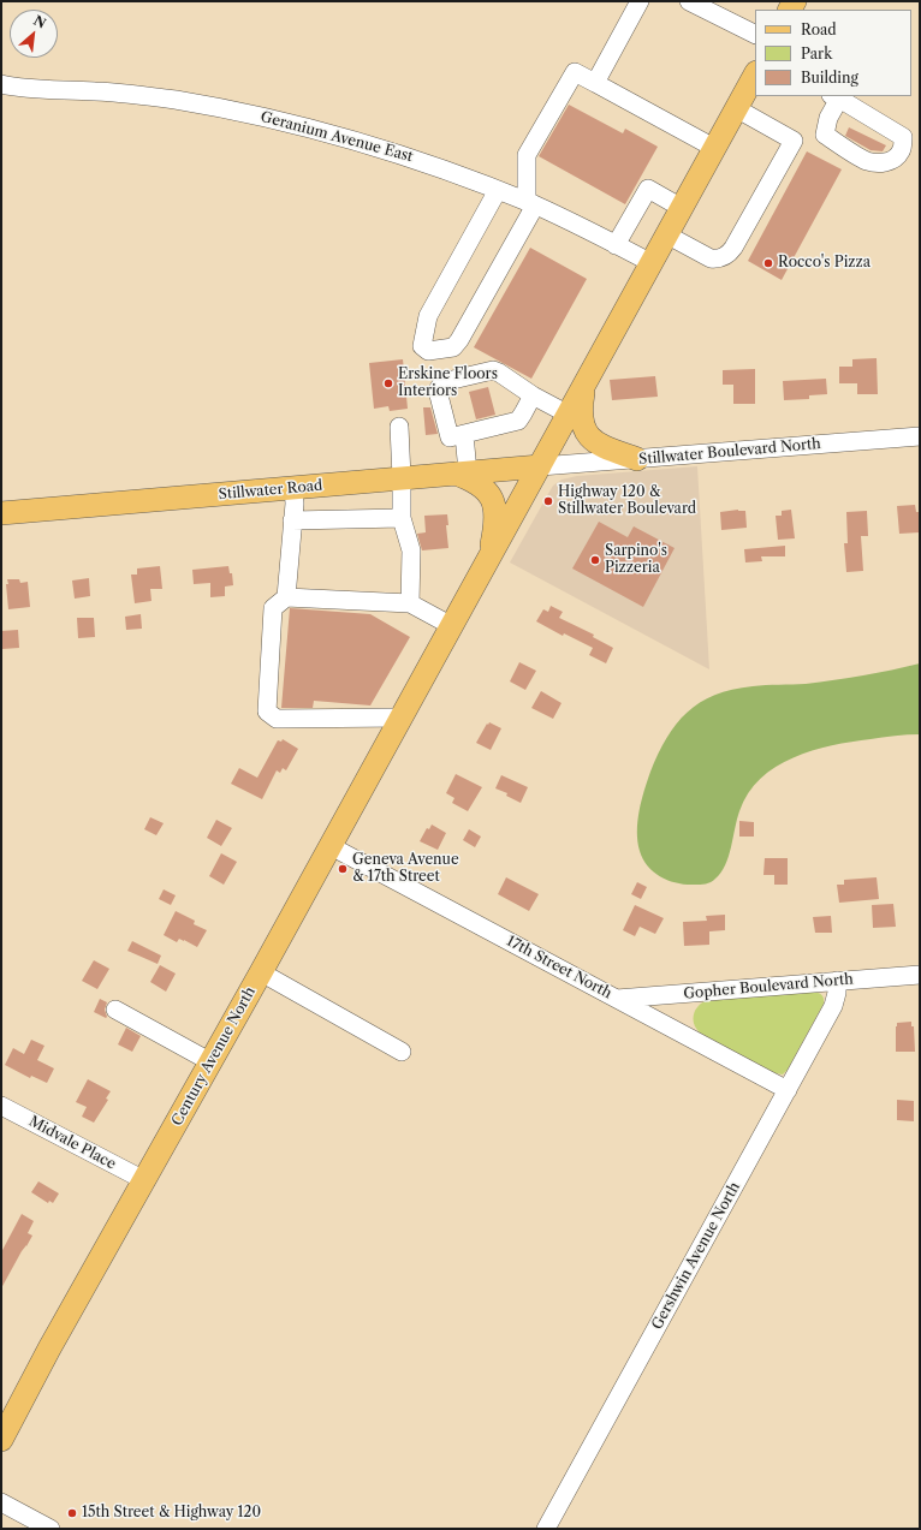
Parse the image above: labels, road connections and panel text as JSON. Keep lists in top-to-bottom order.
{
  "streets": {
    "main road": ["Stillwater Road", "Century Avenue North"],
    "street": [
      "Geranium Avenue East",
      "Stillwater Boulevard North",
      "17th Street North",
      "Gopher Boulevard North",
      "Midvale Place",
      "Gershwin Avenue North"
    ]
  },
  "crossings": [
    ["Geranium Avenue East", "Century Avenue North"],
    ["Stillwater Boulevard North", "Stillwater Road"],
    ["Stillwater Boulevard North", "Century Avenue North"],
    ["Stillwater Road", "Century Avenue North"],
    ["17th Street North", "Gopher Boulevard North"],
    ["17th Street North", "Century Avenue North"],
    ["17th Street North", "Gershwin Avenue North"],
    ["Gopher Boulevard North", "Gershwin Avenue North"],
    ["Century Avenue North", "Midvale Place"]
  ],
  "places": [
    "Rocco's Pizza",
    "Erskine Floors Interiors",
    "Highway 120 & Stillwater Boulevard",
    "Sarpino's Pizzeria",
    "Geneva Avenue & 17th Street",
    "15th Street & Highway 120"
  ],
  "legend": ["Road", "Park", "Building"],
  "north": "top right"
}
